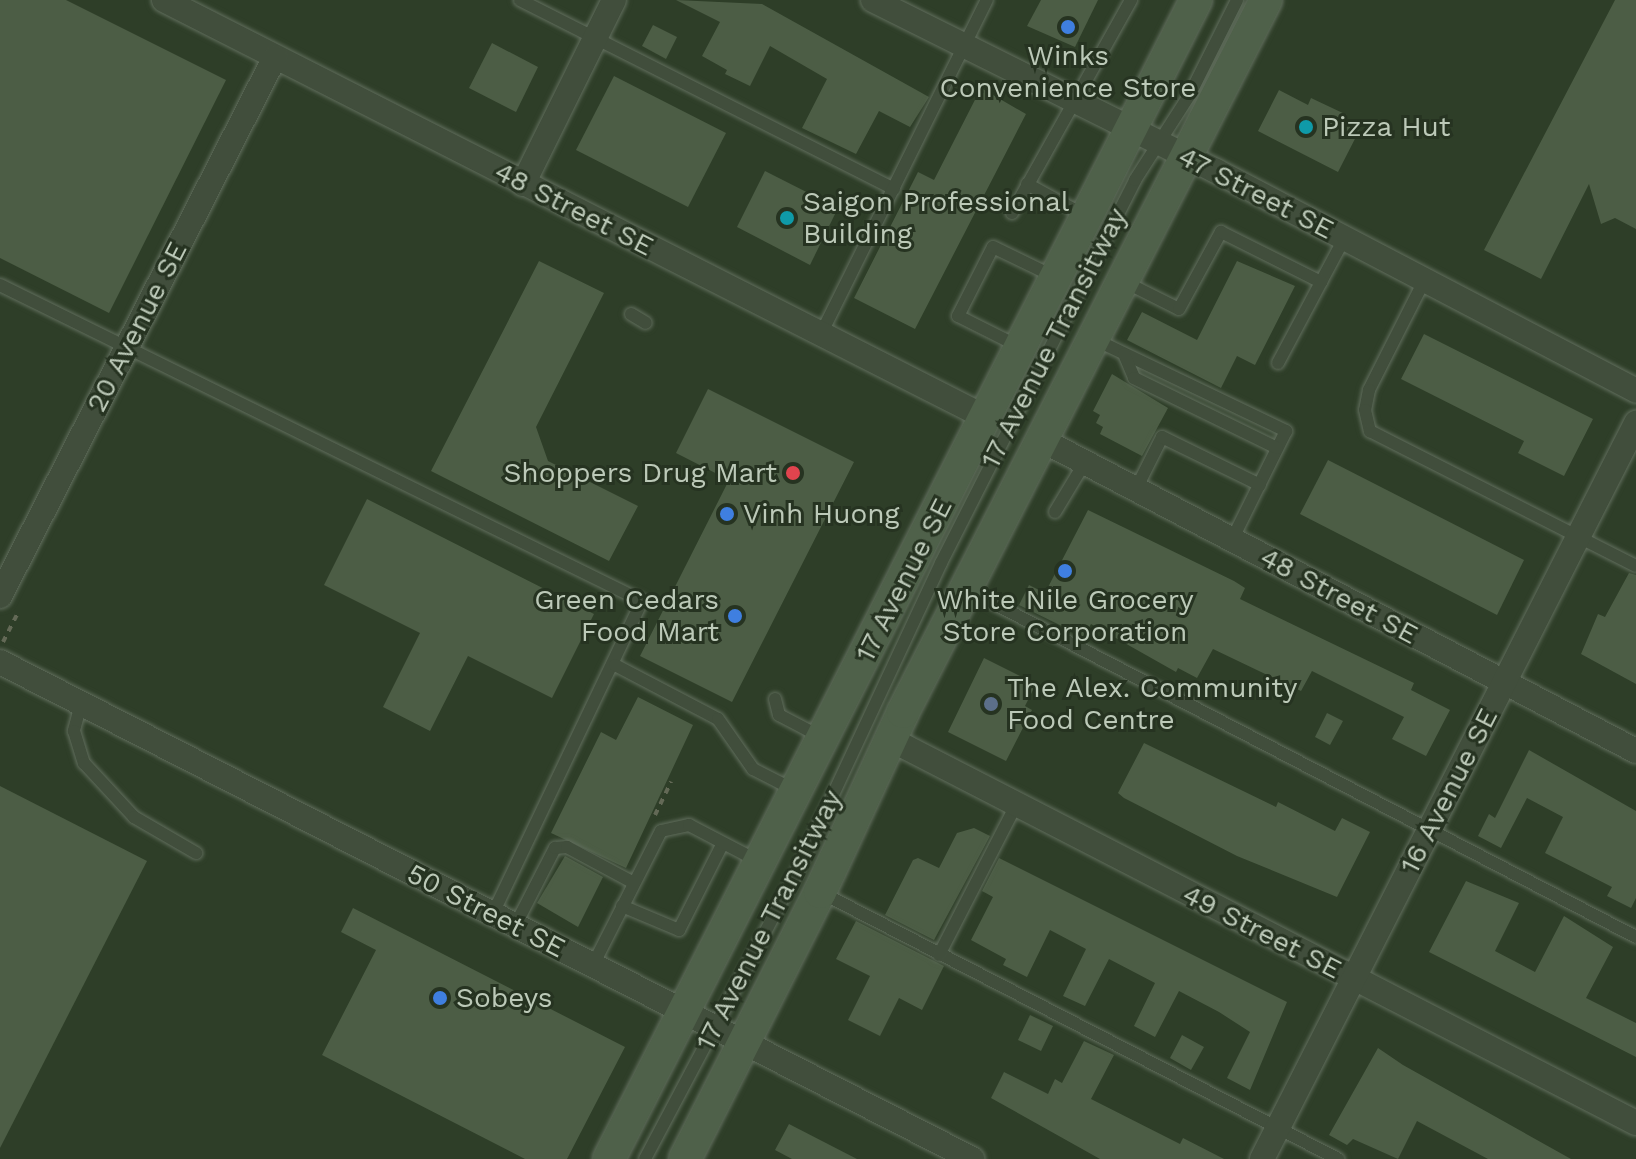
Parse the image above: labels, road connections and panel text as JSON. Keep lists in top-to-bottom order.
{
  "streets": {
    "main road": ["17 Avenue SE"],
    "street": [
      "47 Street SE",
      "48 Street SE",
      "20 Avenue SE",
      "16 Avenue SE",
      "50 Street SE",
      "49 Street SE"
    ],
    "lane": ["17 Avenue Transitway"]
  },
  "crossings": [
    ["47 Street SE", "17 Avenue Transitway"],
    ["47 Street SE", "17 Avenue SE"],
    ["48 Street SE", "20 Avenue SE"],
    ["48 Street SE", "17 Avenue SE"],
    ["48 Street SE", "16 Avenue SE"],
    ["17 Avenue Transitway", "17 Avenue SE"],
    ["17 Avenue Transitway", "50 Street SE"],
    ["17 Avenue SE", "50 Street SE"],
    ["17 Avenue SE", "49 Street SE"],
    ["16 Avenue SE", "49 Street SE"]
  ],
  "places": [
    "Winks Convenience Store",
    "Pizza Hut",
    "Saigon Professional Building",
    "Shoppers Drug Mart",
    "Vinh Huong",
    "White Nile Grocery Store Corporation",
    "Green Cedars Food Mart",
    "The Alex. Community Food Centre",
    "Sobeys"
  ]
}
